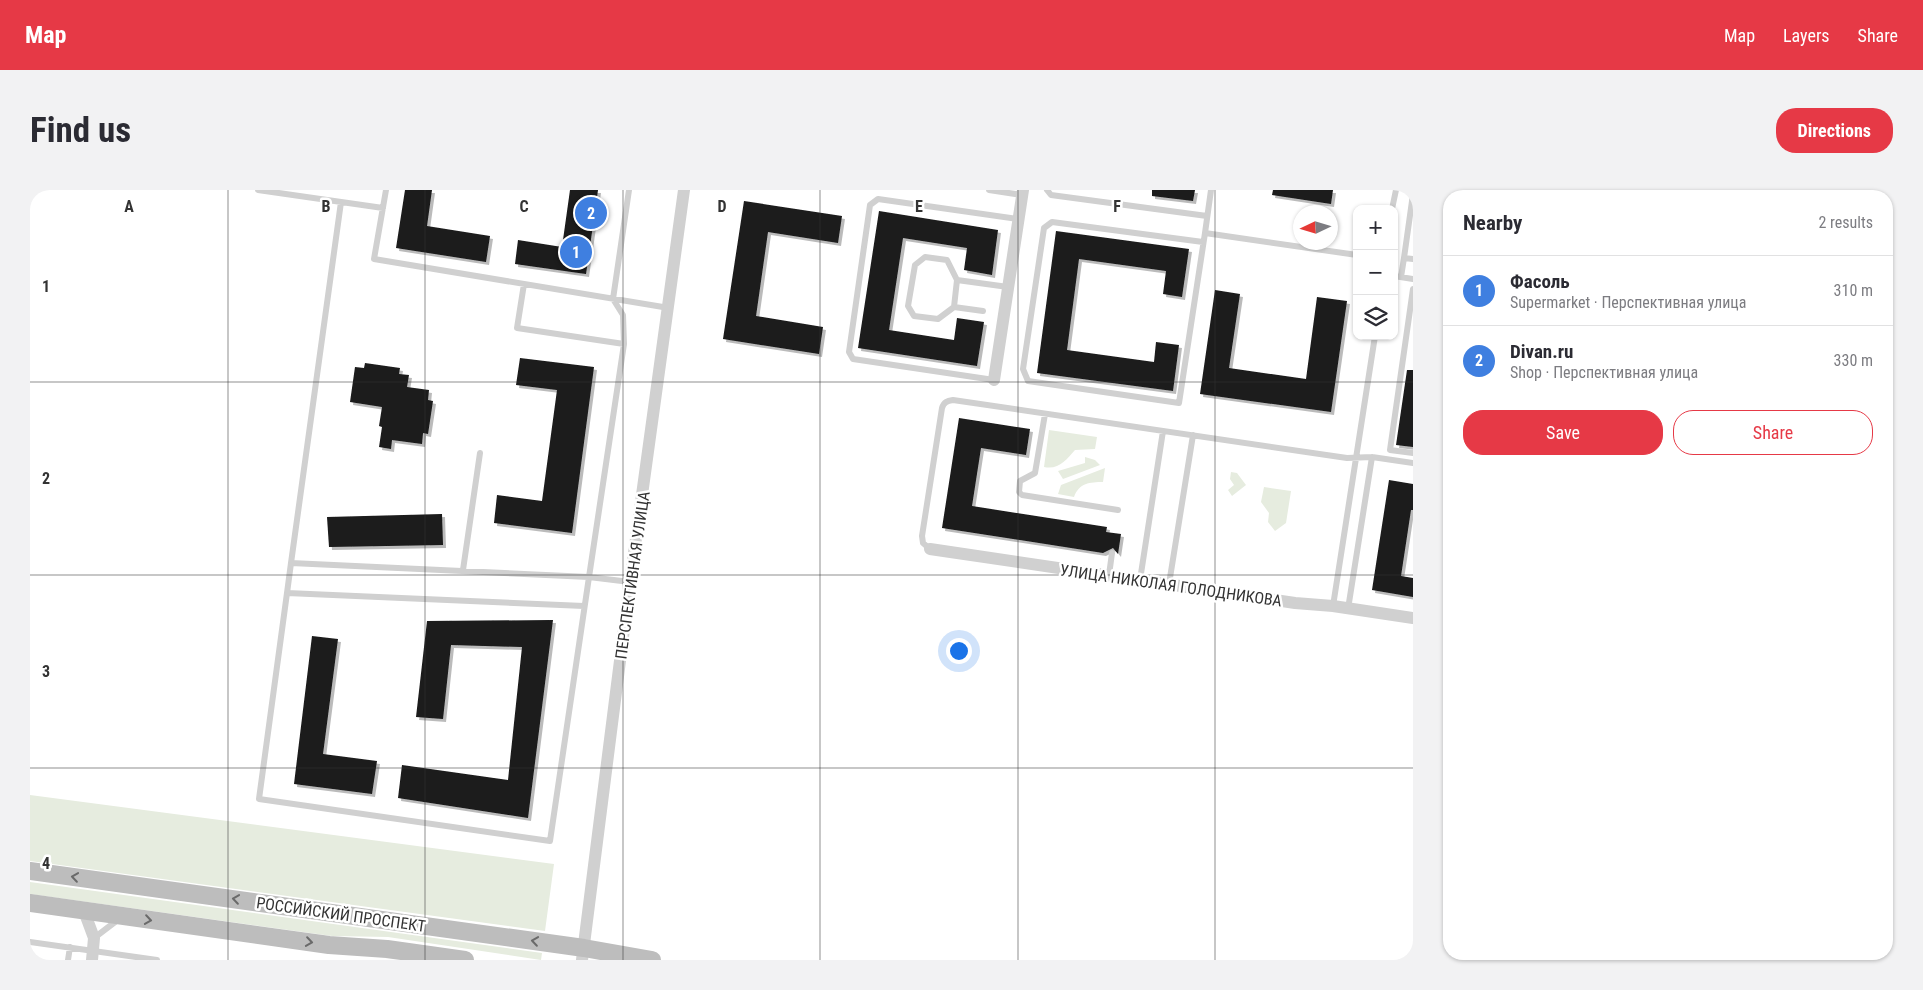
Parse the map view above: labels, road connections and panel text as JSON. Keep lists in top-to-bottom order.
{
  "streets": {
    "main road": ["РОССИЙСКИЙ ПРОСПЕКТ"],
    "street": ["ПЕРСПЕКТИВНАЯ УЛИЦА", "УЛИЦА НИКОЛАЯ ГОЛОДНИКОВА"]
  },
  "crossings": [
    ["ПЕРСПЕКТИВНАЯ УЛИЦА", "РОССИЙСКИЙ ПРОСПЕКТ"]
  ],
  "north": "left",
  "page": {
    "header": "Map",
    "nav": ["Map", "Layers", "Share"],
    "buttons": [
      "Directions",
      ["Save", "Share"]
    ],
    "title": "Find us",
    "heading": ["Nearby", "2 results"],
    "pins": ["2", "1"],
    "map_buttons": ["+", "−"],
    "list": [
      {
        "mark": "1",
        "name": "Фасоль",
        "note": "Supermarket · Перспективная улица",
        "value": "310 m"
      },
      {
        "mark": "2",
        "name": "Divan.ru",
        "note": "Shop · Перспективная улица",
        "value": "330 m"
      }
    ]
  },
  "grid": {
    "columns": [
      "A",
      "B",
      "C",
      "D",
      "E",
      "F"
    ],
    "rows": [
      "1",
      "2",
      "3",
      "4"
    ]
  }
}
